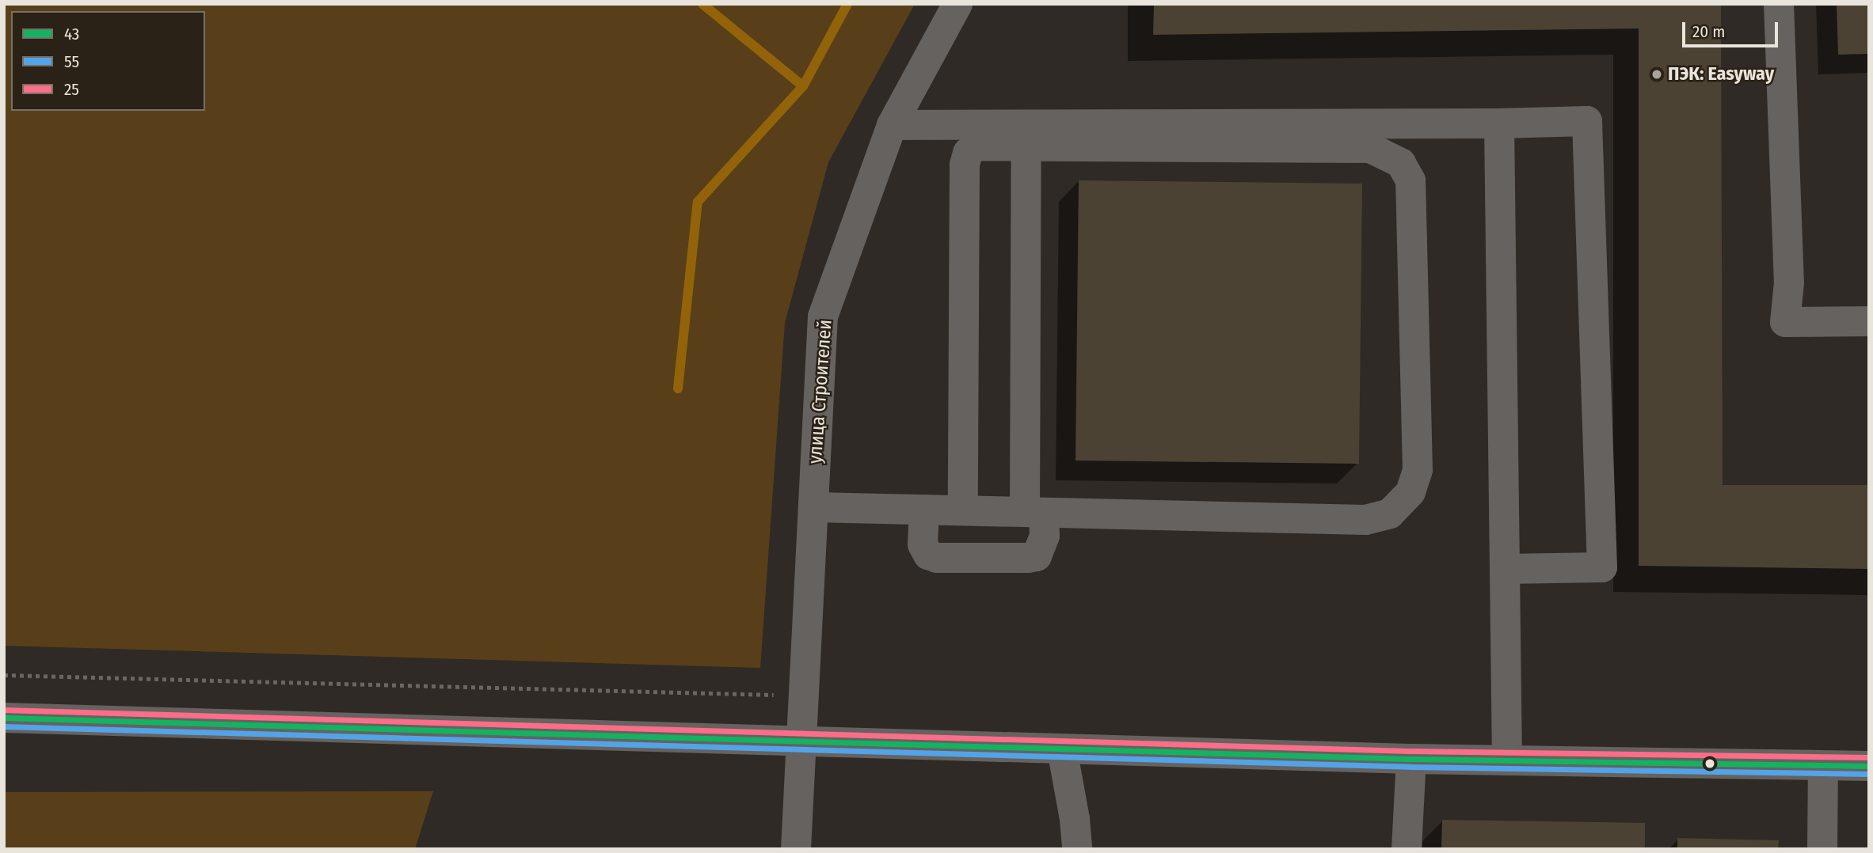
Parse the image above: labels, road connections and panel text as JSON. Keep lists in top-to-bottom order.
{
  "streets": {
    "street": ["улица Строителей"]
  },
  "places": ["ПЭК: Easyway"],
  "lines": ["transit line 25", "transit line 43", "transit line 55"],
  "legend": ["43", "55", "25"],
  "scale_bar": "20 m"
}
